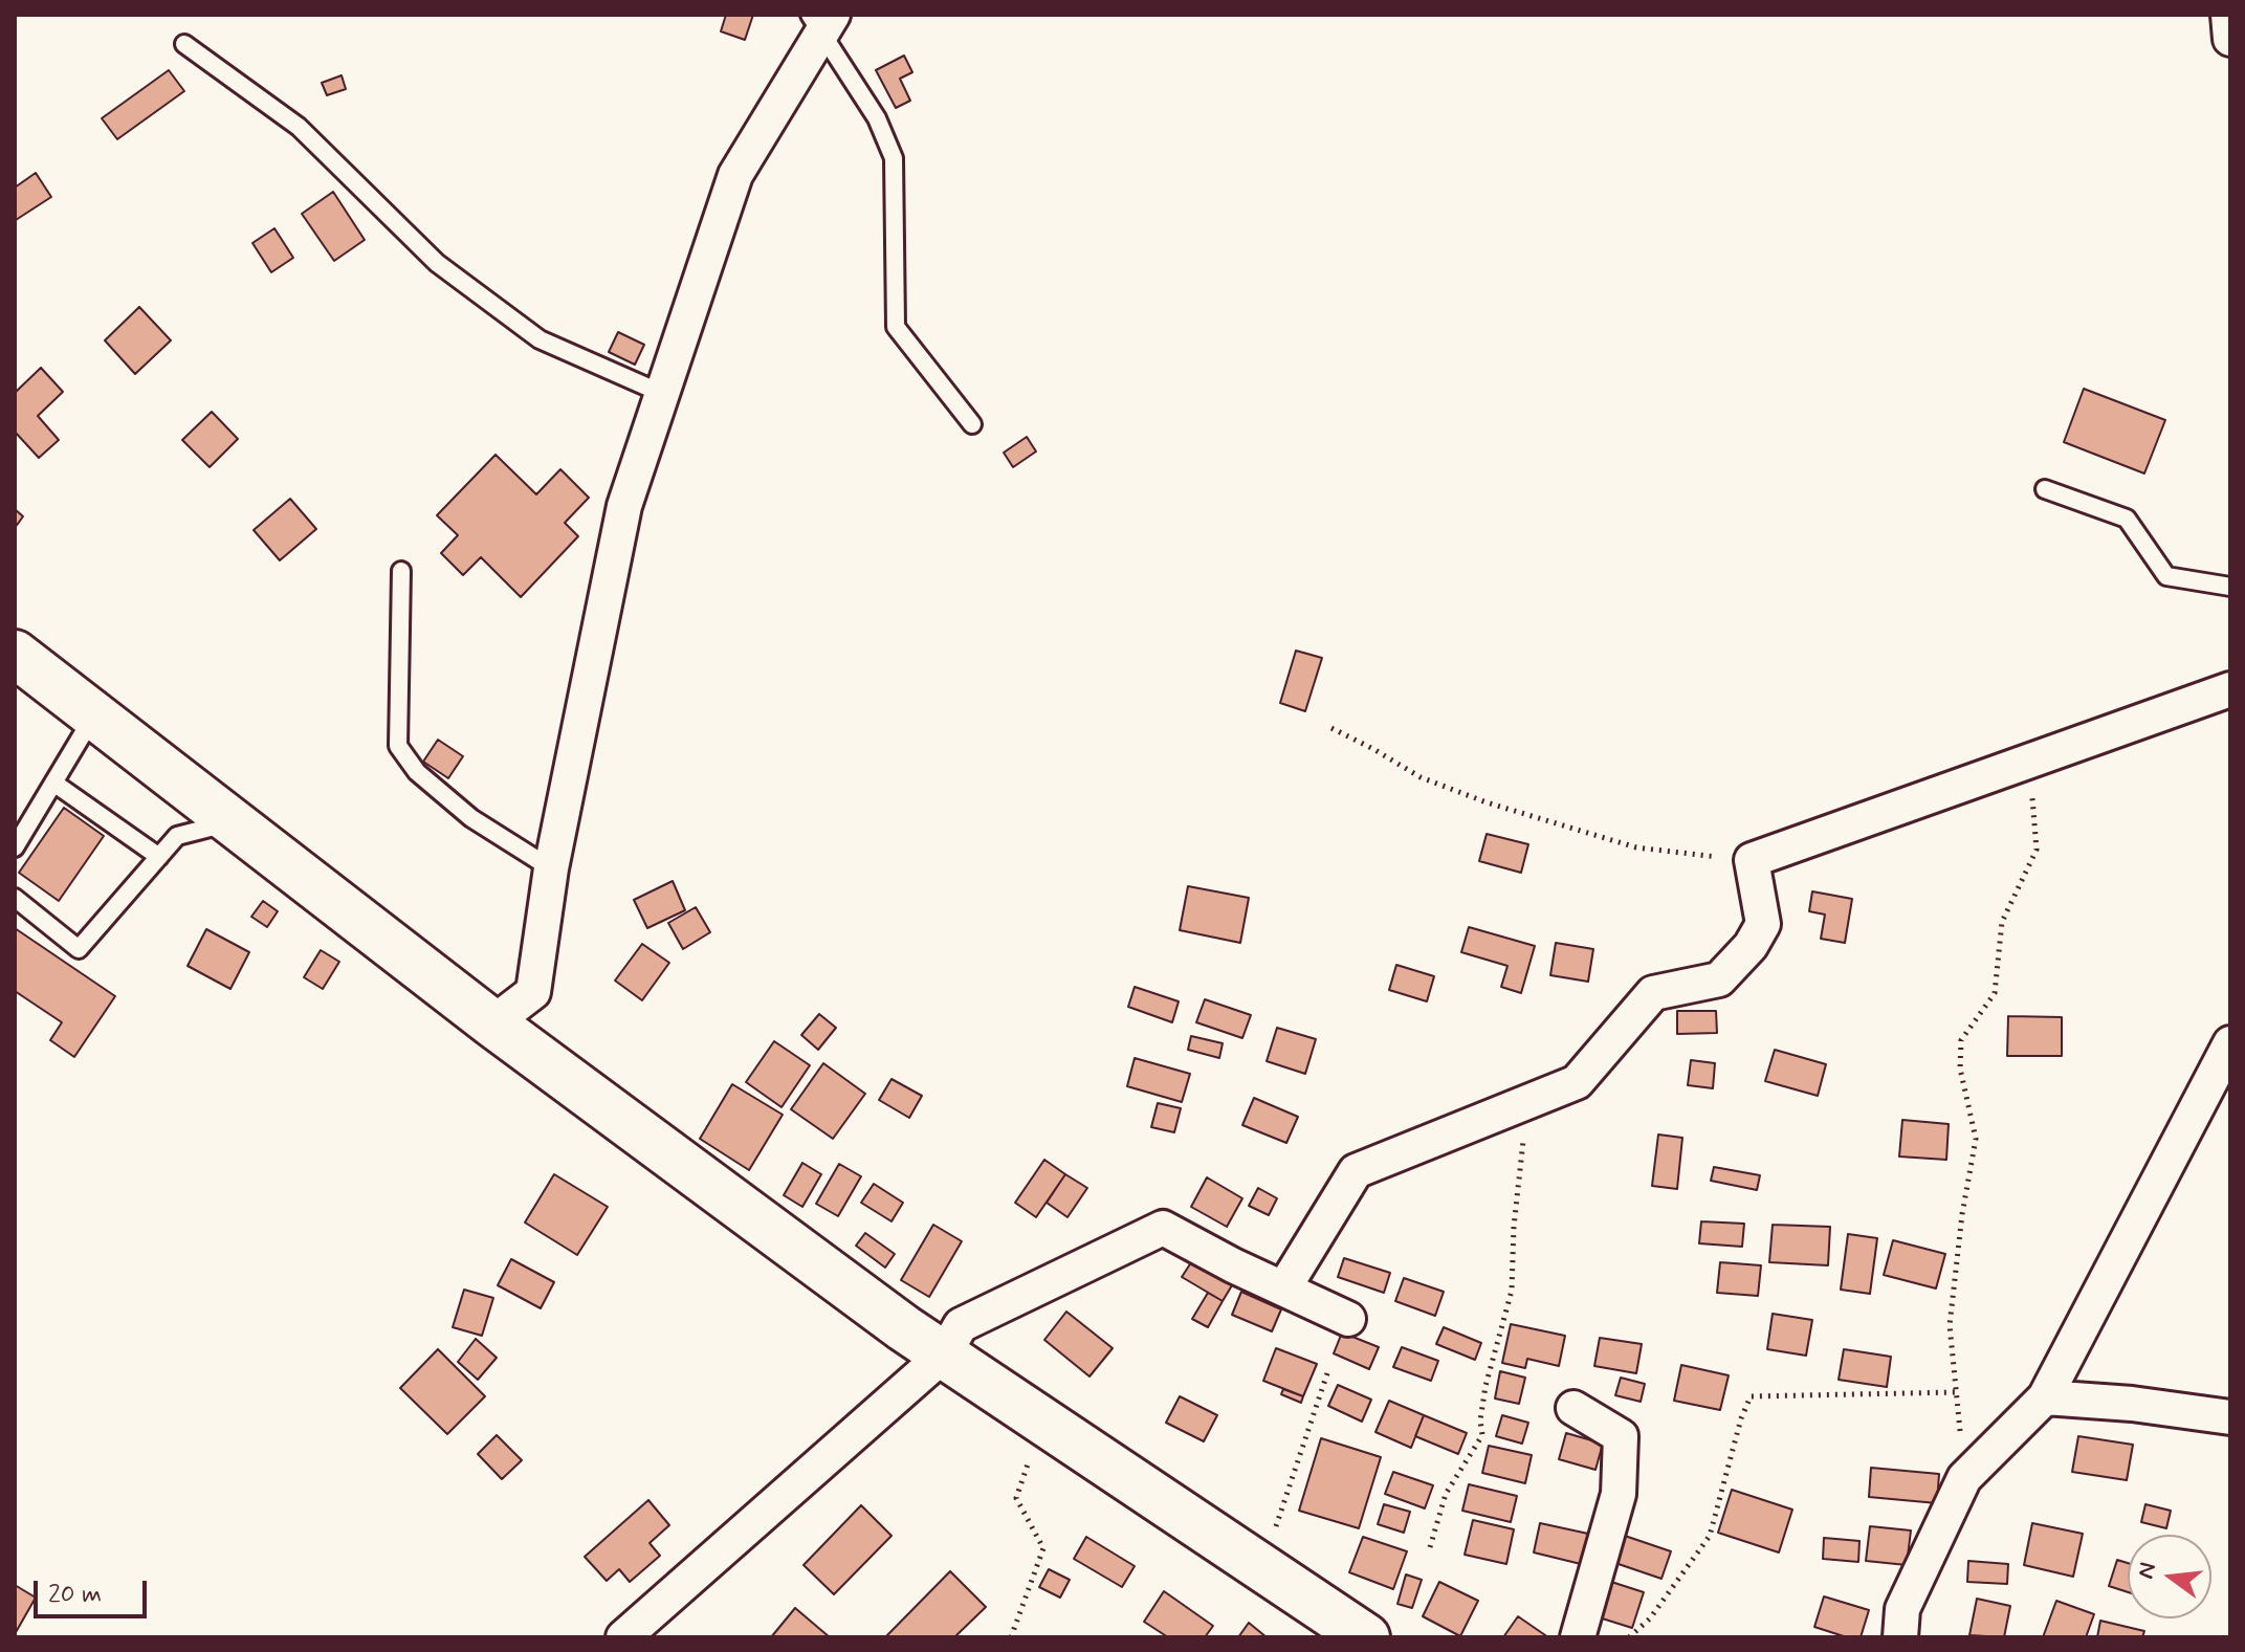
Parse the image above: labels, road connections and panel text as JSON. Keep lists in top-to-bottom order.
{
  "scale_bar": "20 m",
  "north": "left"
}
